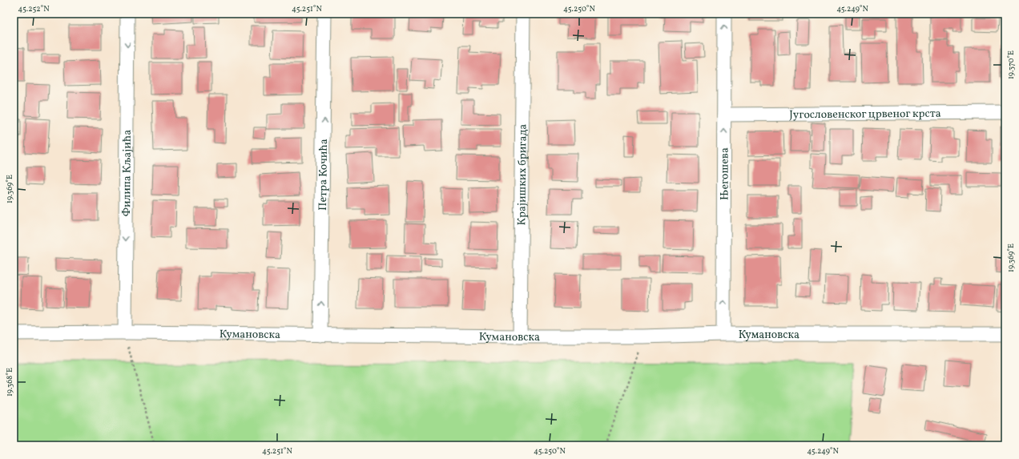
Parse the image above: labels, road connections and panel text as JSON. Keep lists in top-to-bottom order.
{
  "streets": {
    "street": [
      "Југословенског црвеног крста",
      "Филипа Кљајића",
      "Његошева",
      "Петра Кочића",
      "Крајишких бригада",
      "Кумановска"
    ]
  },
  "crossings": [
    ["Југословенског црвеног крста", "Његошева"],
    ["Филипа Кљајића", "Кумановска"],
    ["Његошева", "Кумановска"],
    ["Петра Кочића", "Кумановска"],
    ["Крајишких бригада", "Кумановска"]
  ],
  "one_way": ["Филипа Кљајића", "Његошева", "Петра Кочића"],
  "coordinates": [
    "45.252°N",
    "45.251°N",
    "45.250°N",
    "45.249°N",
    "19.370°E",
    "19.369°E",
    "19.368°E"
  ]
}
